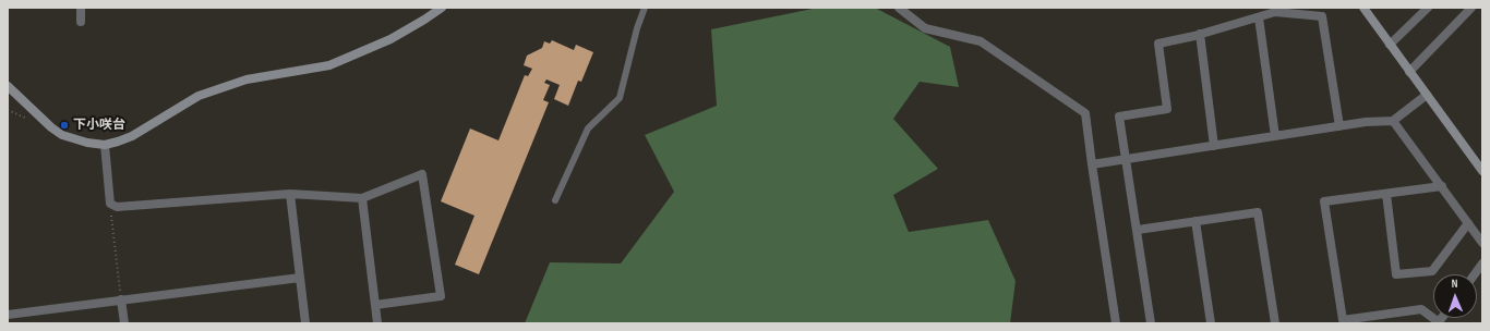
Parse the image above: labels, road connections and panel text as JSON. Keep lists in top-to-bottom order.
{
  "places": ["下小咲台"],
  "north": "top"
}
